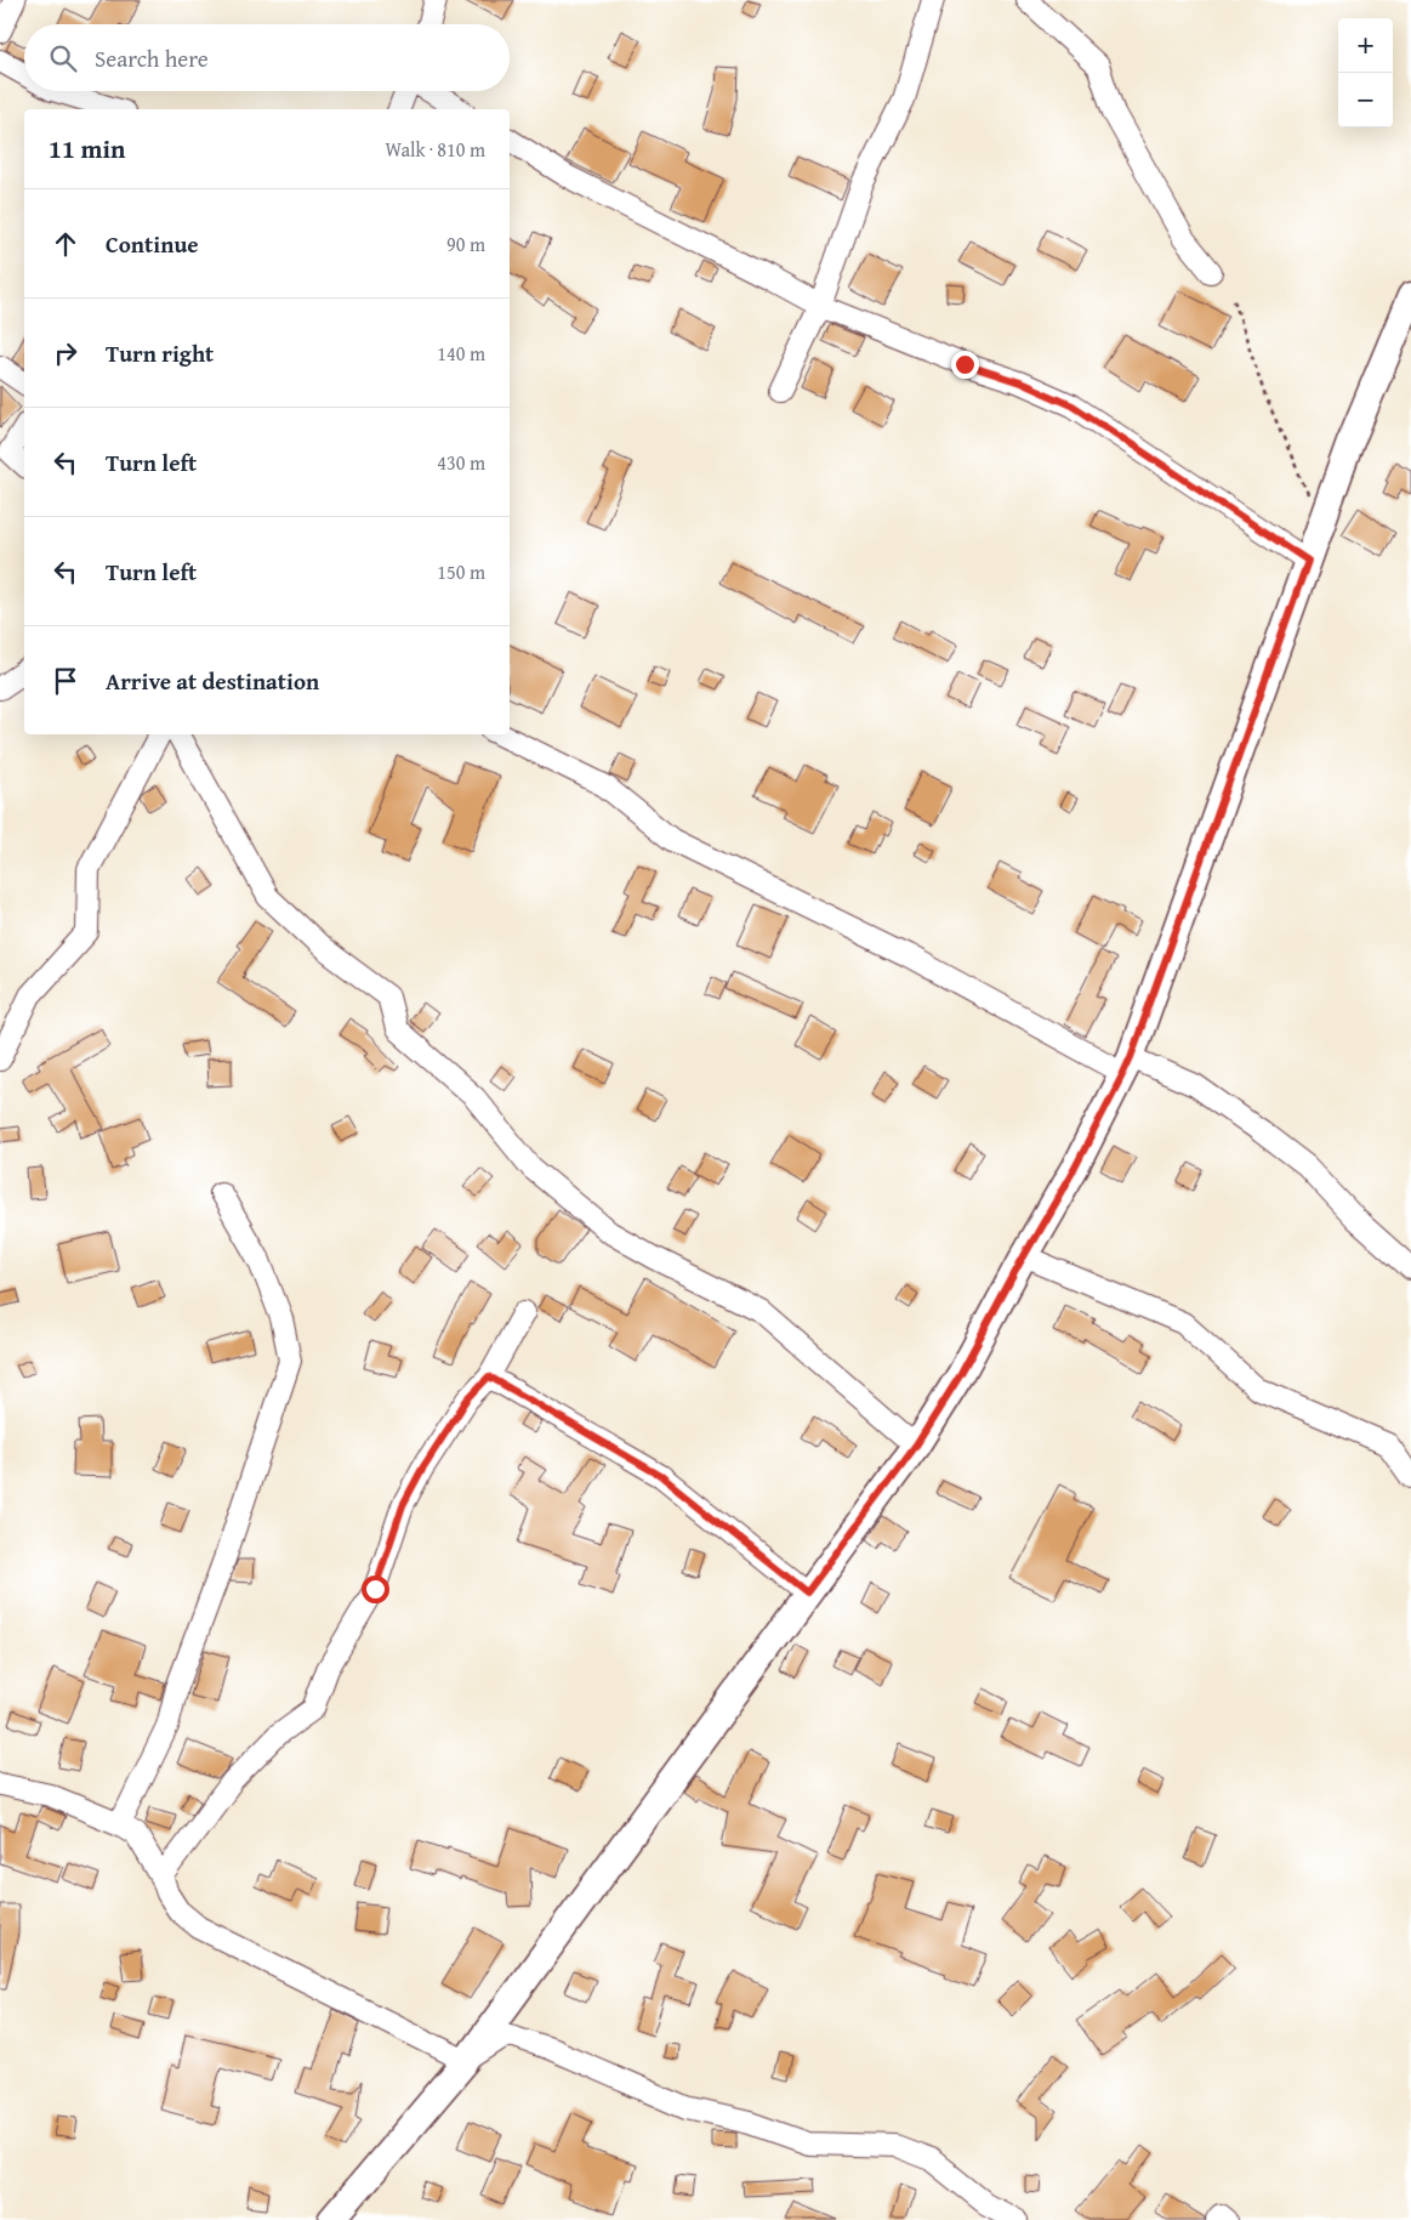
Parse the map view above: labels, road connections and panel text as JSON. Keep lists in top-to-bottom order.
{
  "page": {
    "map_buttons": ["+", "−"],
    "search": "Search here",
    "heading": ["11 min", "Walk · 810 m"],
    "list": [
      ["Continue", "90 m"],
      ["Turn right", "140 m"],
      ["Turn left", "430 m"],
      ["Turn left", "150 m"],
      "Arrive at destination"
    ]
  }
}
